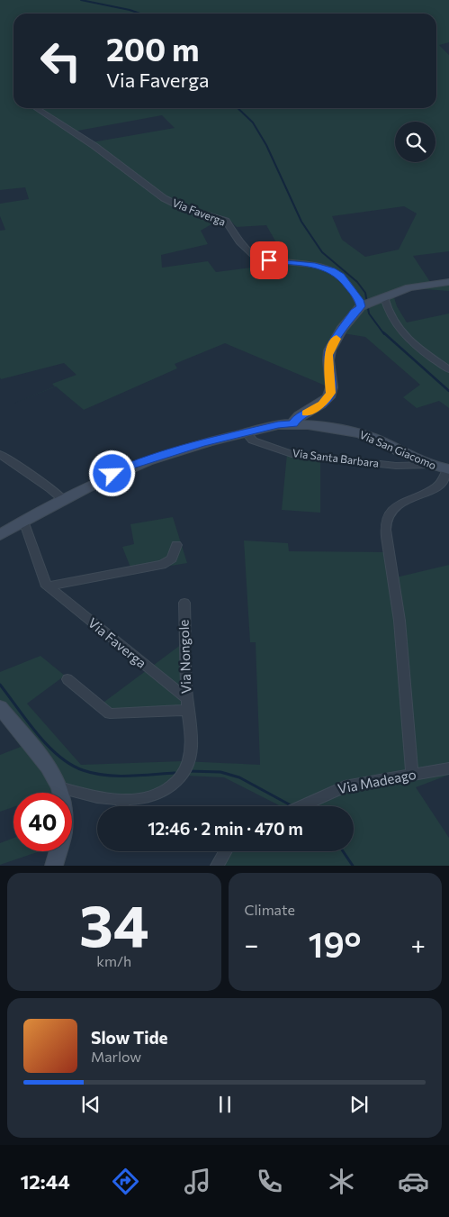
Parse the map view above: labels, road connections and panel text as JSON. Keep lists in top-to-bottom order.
{
  "streets": {
    "street": [
      "Via Faverga",
      "Via San Giacomo",
      "Via Santa Barbara",
      "Via Nongole",
      "Via Madeago"
    ]
  },
  "crossings": [
    ["Via Faverga", "Via Nongole"],
    ["Via San Giacomo", "Via Santa Barbara"]
  ],
  "page": {
    "turn": ["200 m", "Via Faverga"],
    "limit": "40",
    "trip": "12:46 · 2 min · 470 m",
    "tile": [
      ["34", "km/h"],
      "Climate"
    ],
    "heat": ["−", "19°", "+"],
    "song": ["Slow Tide", "Marlow"],
    "tabs": "12:44"
  }
}
